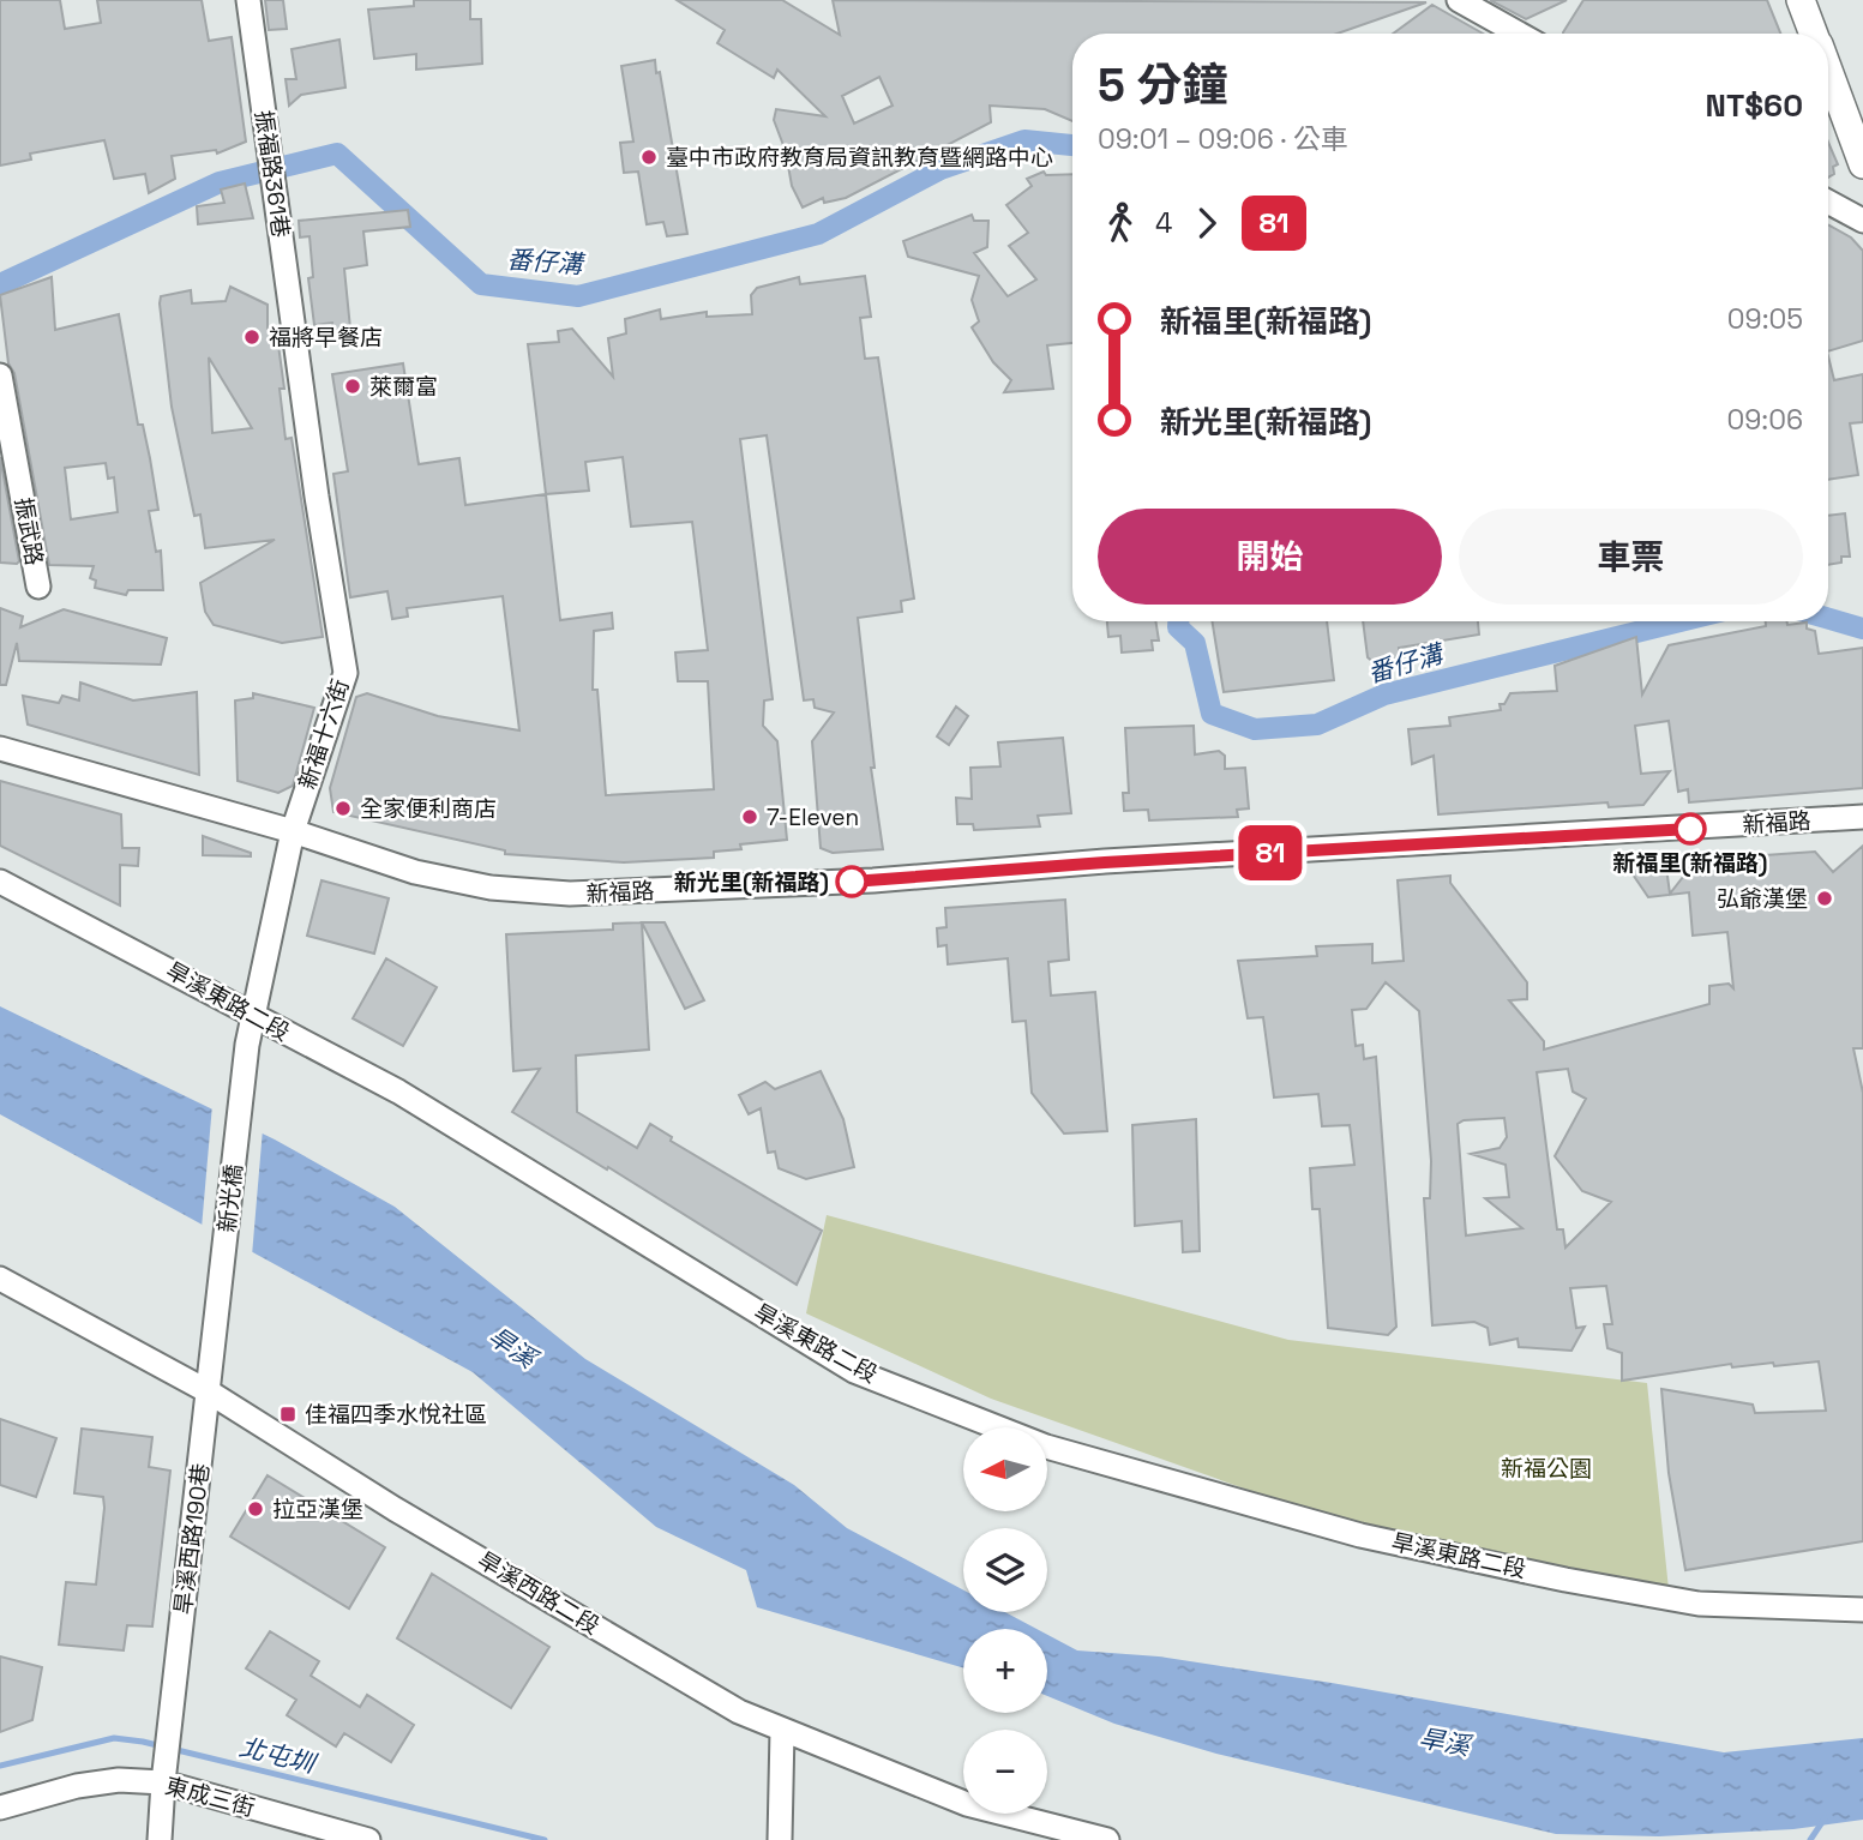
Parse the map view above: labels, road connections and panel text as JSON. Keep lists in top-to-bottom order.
{
  "streets": {
    "street": [
      "振福路361巷",
      "振武路",
      "新福十六街",
      "新福路",
      "旱溪東路二段",
      "新光橋",
      "旱溪西路190巷",
      "旱溪西路二段",
      "東成三街"
    ]
  },
  "crossings": [
    ["振福路361巷", "新福十六街"],
    ["新福十六街", "新福路"],
    ["新福十六街", "旱溪東路二段"],
    ["新福十六街", "新光橋"],
    ["旱溪東路二段", "新光橋"],
    ["新光橋", "旱溪西路190巷"],
    ["旱溪西路190巷", "旱溪西路二段"],
    ["旱溪西路190巷", "東成三街"]
  ],
  "water": ["番仔溝", "旱溪", "北屯圳"],
  "parks": ["新福公園"],
  "places": {
    "other": [
      "臺中市政府教育局資訊教育暨網路中心",
      "福將早餐店",
      "萊爾富",
      "全家便利商店",
      "7-Eleven",
      "新福里(新福路)",
      "新光里(新福路)",
      "弘爺漢堡",
      "拉亞漢堡"
    ],
    "transit": ["佳福四季水悅社區"]
  },
  "lines": ["bus line 81"],
  "north": "left",
  "page": {
    "on_map": "81",
    "heading": ["5 分鐘", "09:01 – 09:06 · 公車", "NT$60"],
    "legs": ["4", "81"],
    "list": [
      {
        "name": "新福里(新福路)",
        "value": "09:05"
      },
      {
        "name": "新光里(新福路)",
        "value": "09:06"
      }
    ],
    "buttons": ["開始", "車票"],
    "map_buttons": ["+", "−"]
  }
}
